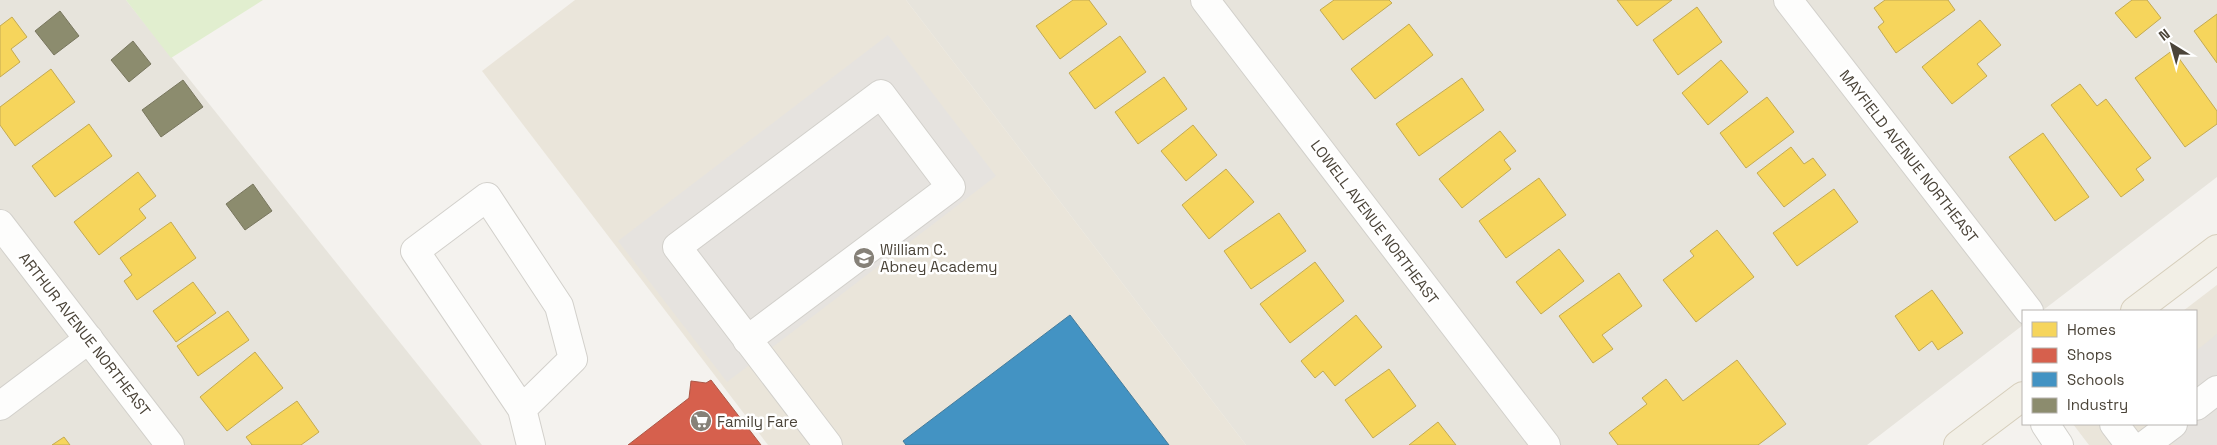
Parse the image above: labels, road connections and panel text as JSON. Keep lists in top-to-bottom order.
{
  "streets": {
    "street": ["MAYFIELD AVENUE NORTHEAST", "LOWELL AVENUE NORTHEAST", "ARTHUR AVENUE NORTHEAST"]
  },
  "places": {
    "school or university": ["William C. Abney Academy"],
    "supermarket": ["Family Fare"]
  },
  "legend": [
    "Homes",
    "Shops",
    "Schools",
    "Industry"
  ],
  "north": "top left"
}
